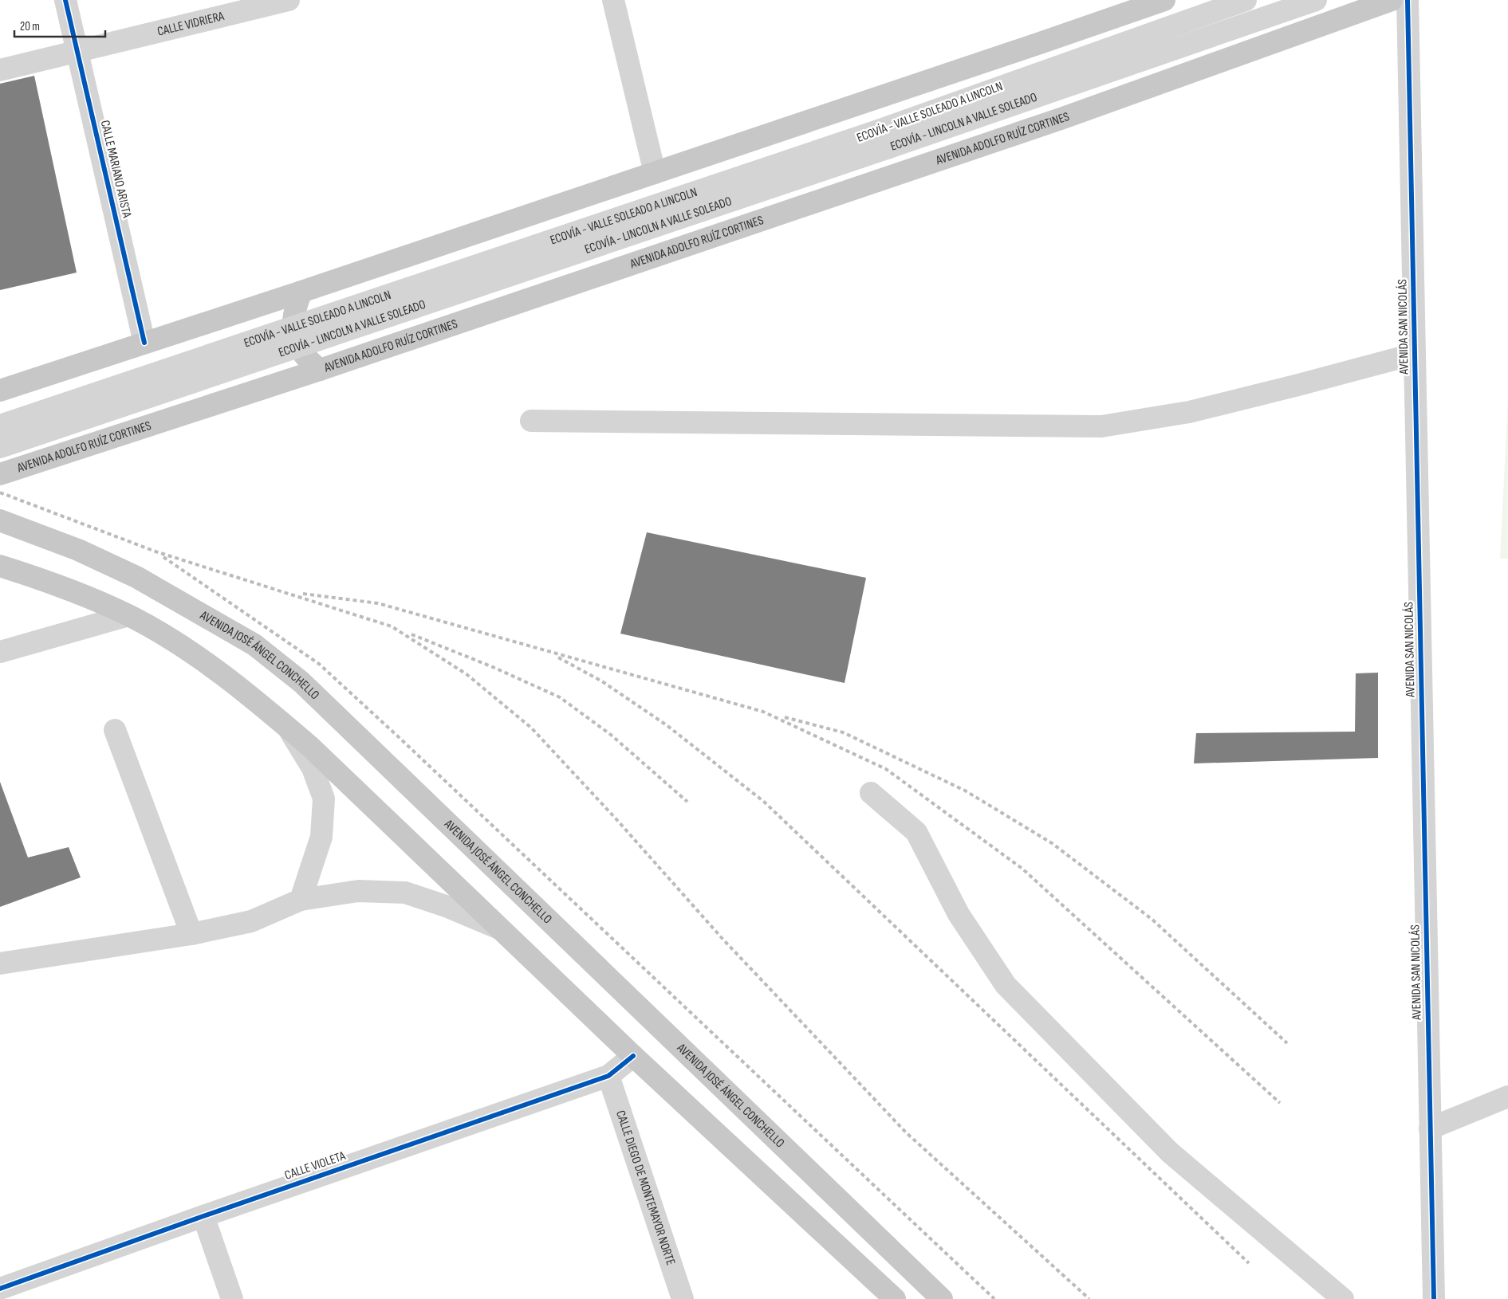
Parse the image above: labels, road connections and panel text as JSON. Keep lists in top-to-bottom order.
{
  "streets": {
    "main road": ["AVENIDA ADOLFO RUÍZ CORTINES", "AVENIDA JOSÉ ÁNGEL CONCHELLO"],
    "street": [
      "CALLE VIDRIERA",
      "ECOVÍA - VALLE SOLEADO A LINCOLN",
      "ECOVÍA - LINCOLN A VALLE SOLEADO",
      "CALLE MARIANO ARISTA",
      "AVENIDA SAN NICOLÁS",
      "CALLE VIOLETA",
      "CALLE DIEGO DE MONTEMAYOR NORTE"
    ]
  },
  "crossings": [
    ["CALLE VIDRIERA", "CALLE MARIANO ARISTA"],
    ["ECOVÍA - VALLE SOLEADO A LINCOLN", "ECOVÍA - LINCOLN A VALLE SOLEADO"],
    ["CALLE VIOLETA", "CALLE DIEGO DE MONTEMAYOR NORTE"]
  ],
  "scale_bar": "20 m"
}
